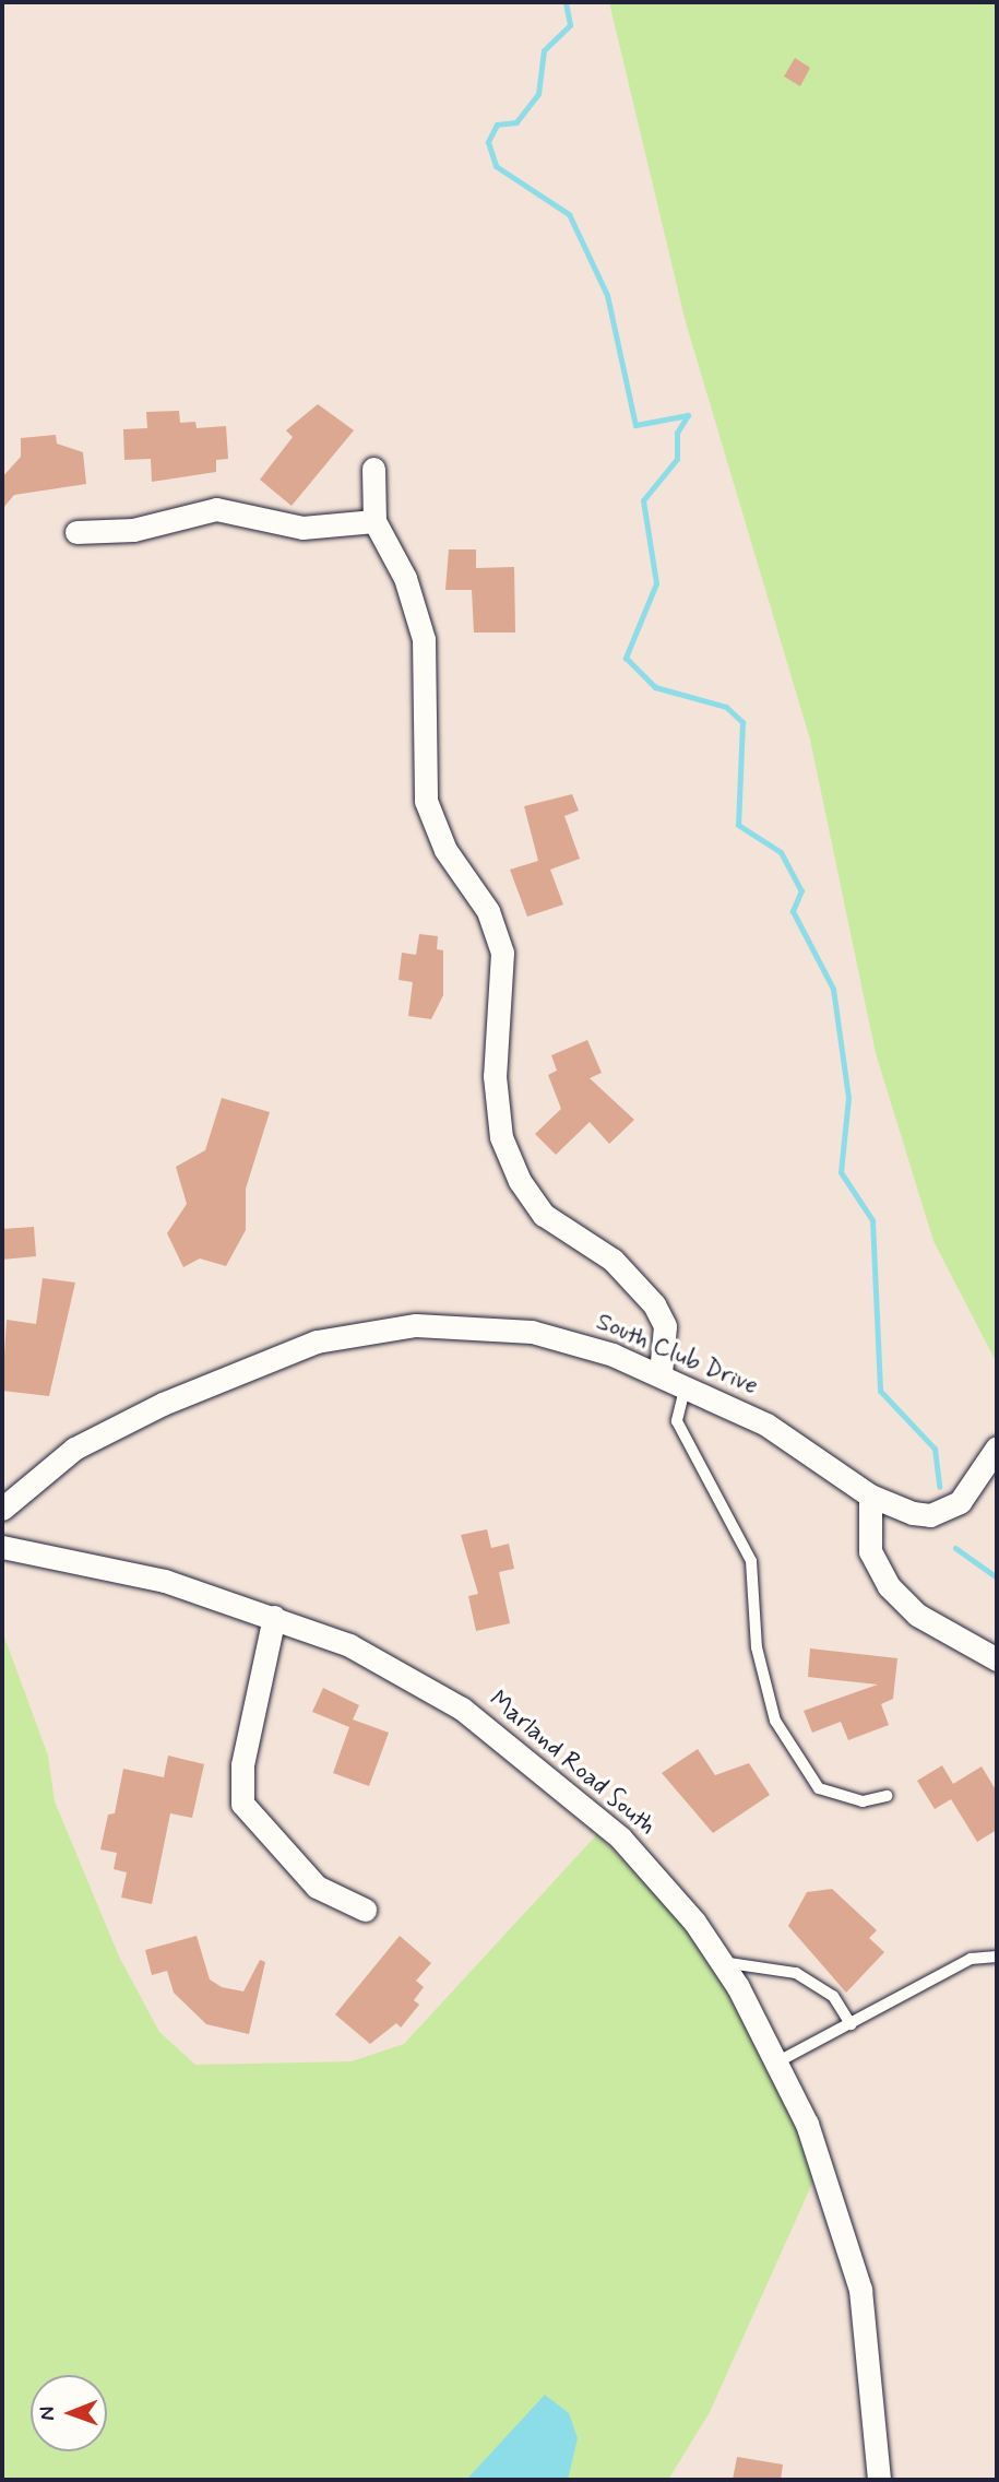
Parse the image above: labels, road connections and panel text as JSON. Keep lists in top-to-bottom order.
{
  "streets": {
    "street": ["South Club Drive", "Marland Road South"]
  },
  "north": "left"
}
